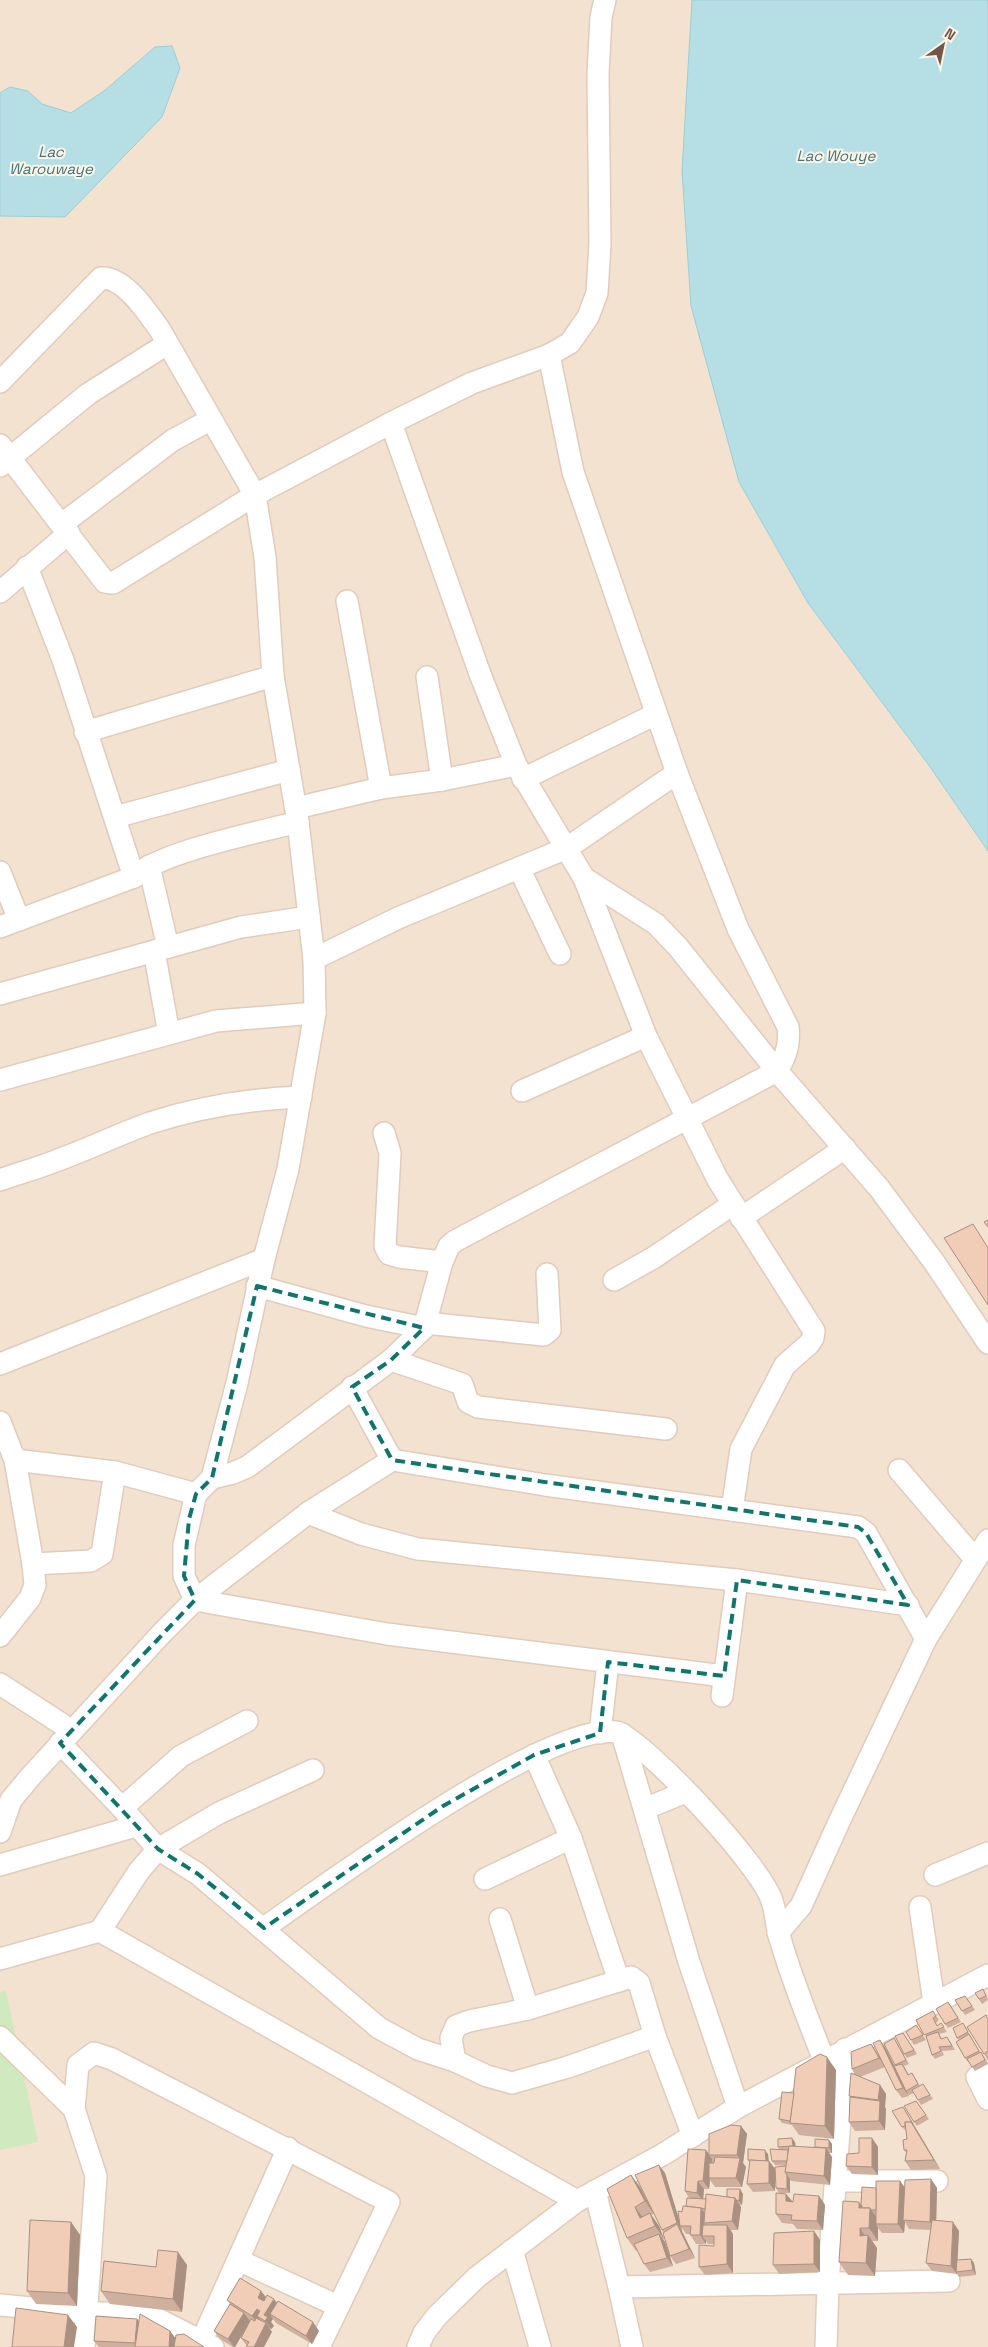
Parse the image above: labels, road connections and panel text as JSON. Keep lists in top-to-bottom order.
{
  "water": ["Lac Warouwaye", "Lac Wouye"],
  "north": "top right"
}
